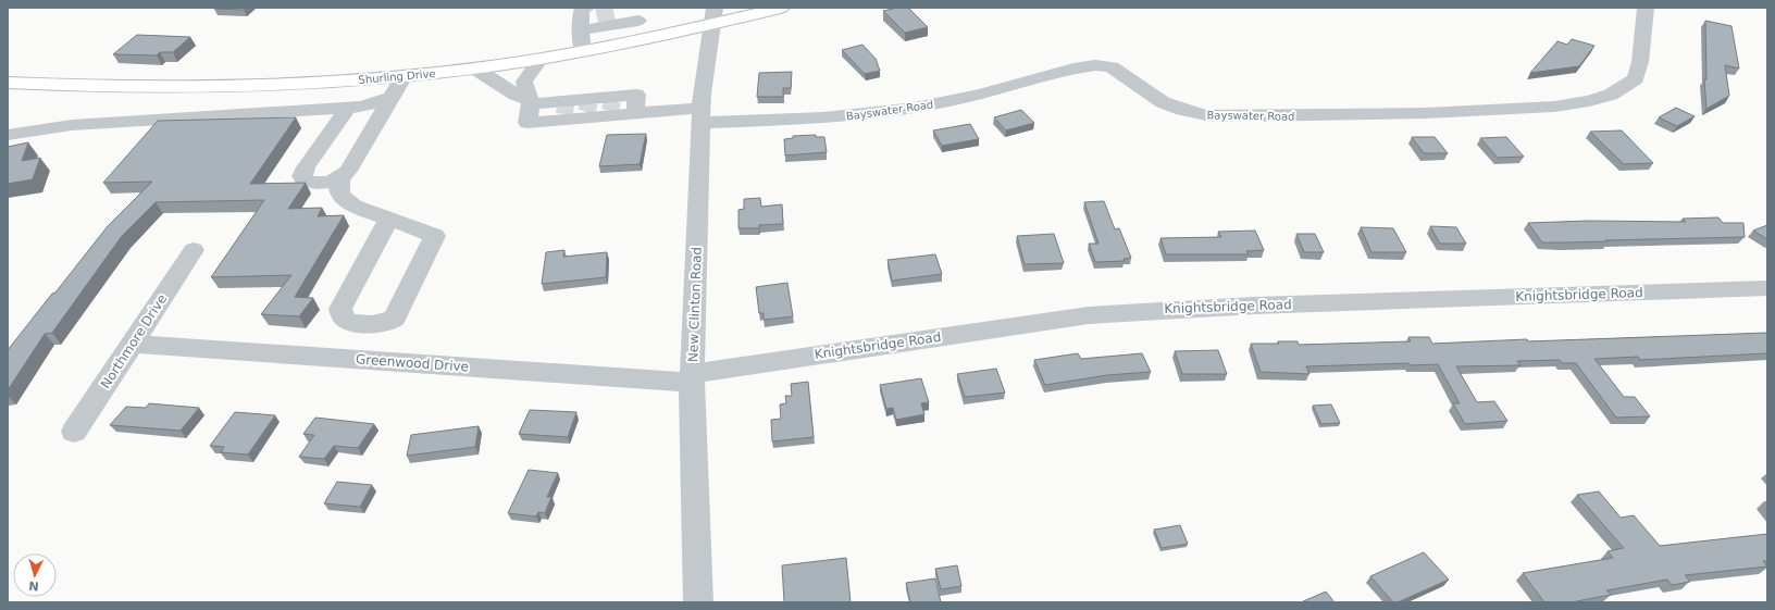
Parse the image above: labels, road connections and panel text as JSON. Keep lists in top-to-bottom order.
{
  "streets": {
    "main road": ["Shurling Drive"],
    "street": [
      "Bayswater Road",
      "Knightsbridge Road",
      "New Clinton Road",
      "Northmore Drive",
      "Greenwood Drive"
    ]
  },
  "crossings": [
    ["Shurling Drive", "New Clinton Road"],
    ["Bayswater Road", "New Clinton Road"],
    ["Knightsbridge Road", "New Clinton Road"],
    ["Knightsbridge Road", "Greenwood Drive"],
    ["New Clinton Road", "Greenwood Drive"],
    ["Northmore Drive", "Greenwood Drive"]
  ],
  "north": "bottom"
}
